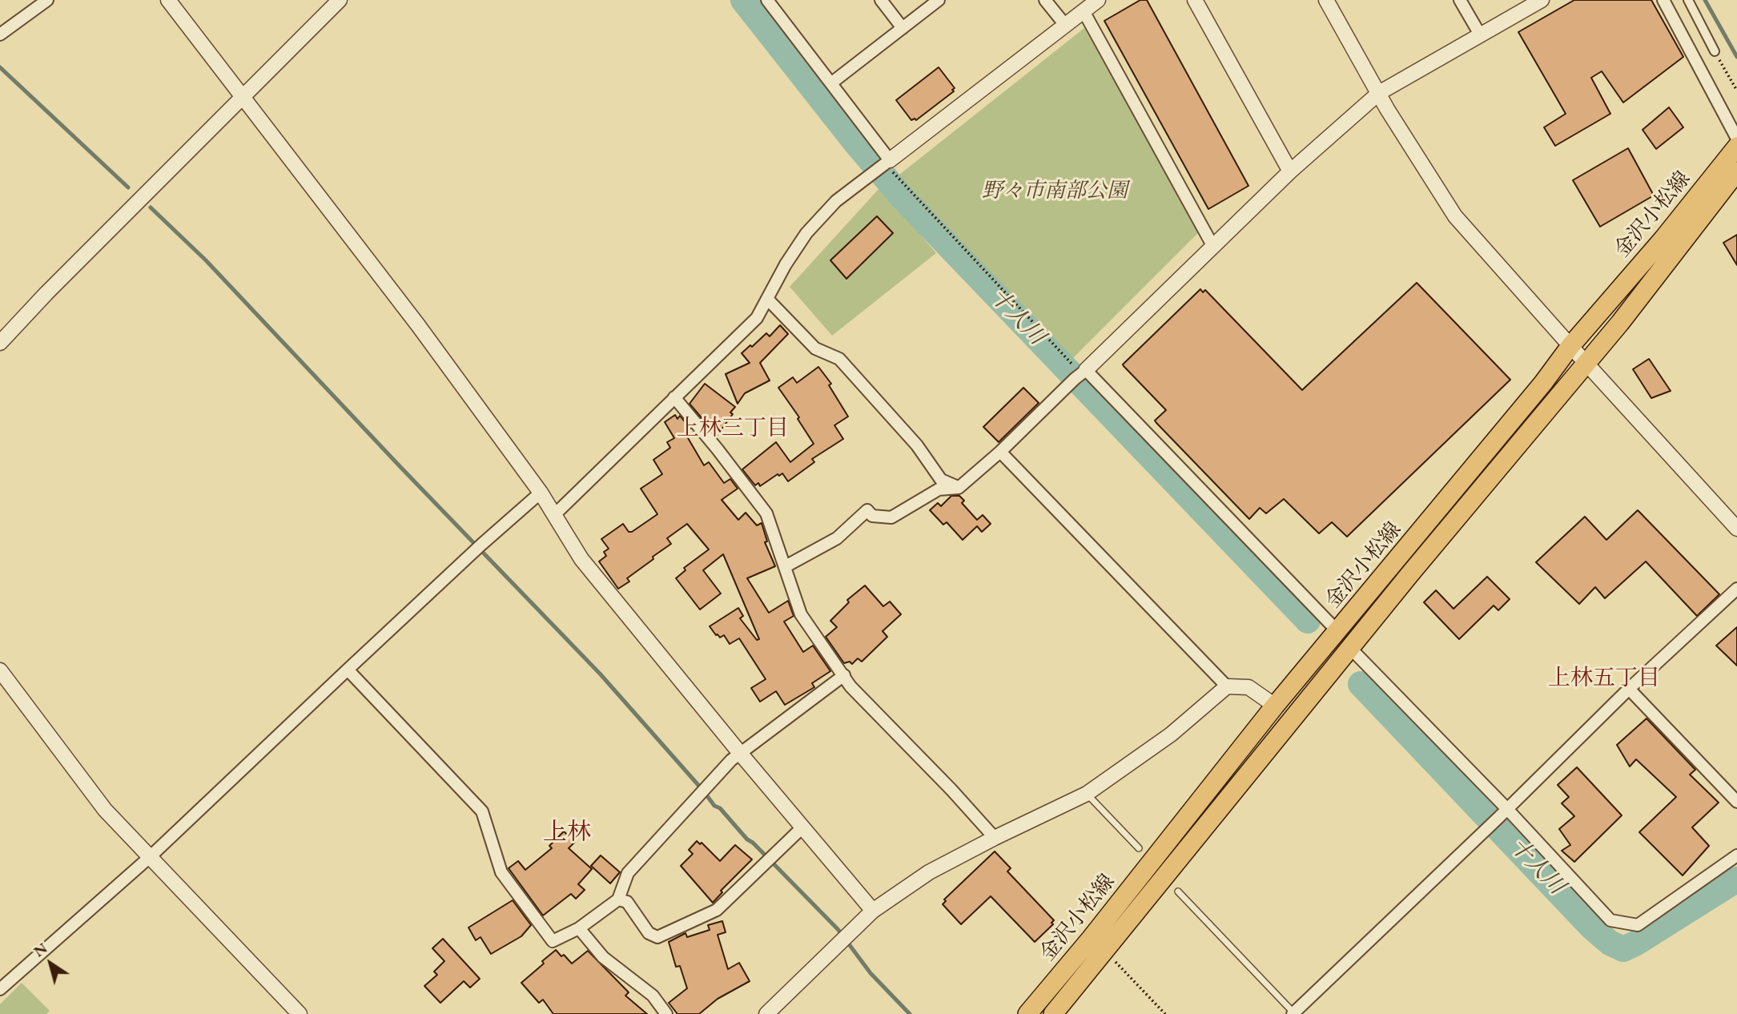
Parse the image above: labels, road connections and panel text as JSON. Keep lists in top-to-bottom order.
{
  "streets": {
    "main road": ["金沢小松線"]
  },
  "districts": ["上林三丁目", "上林五丁目", "上林"],
  "water": ["十人川"],
  "parks": ["野々市南部公園"],
  "north": "top left"
}
